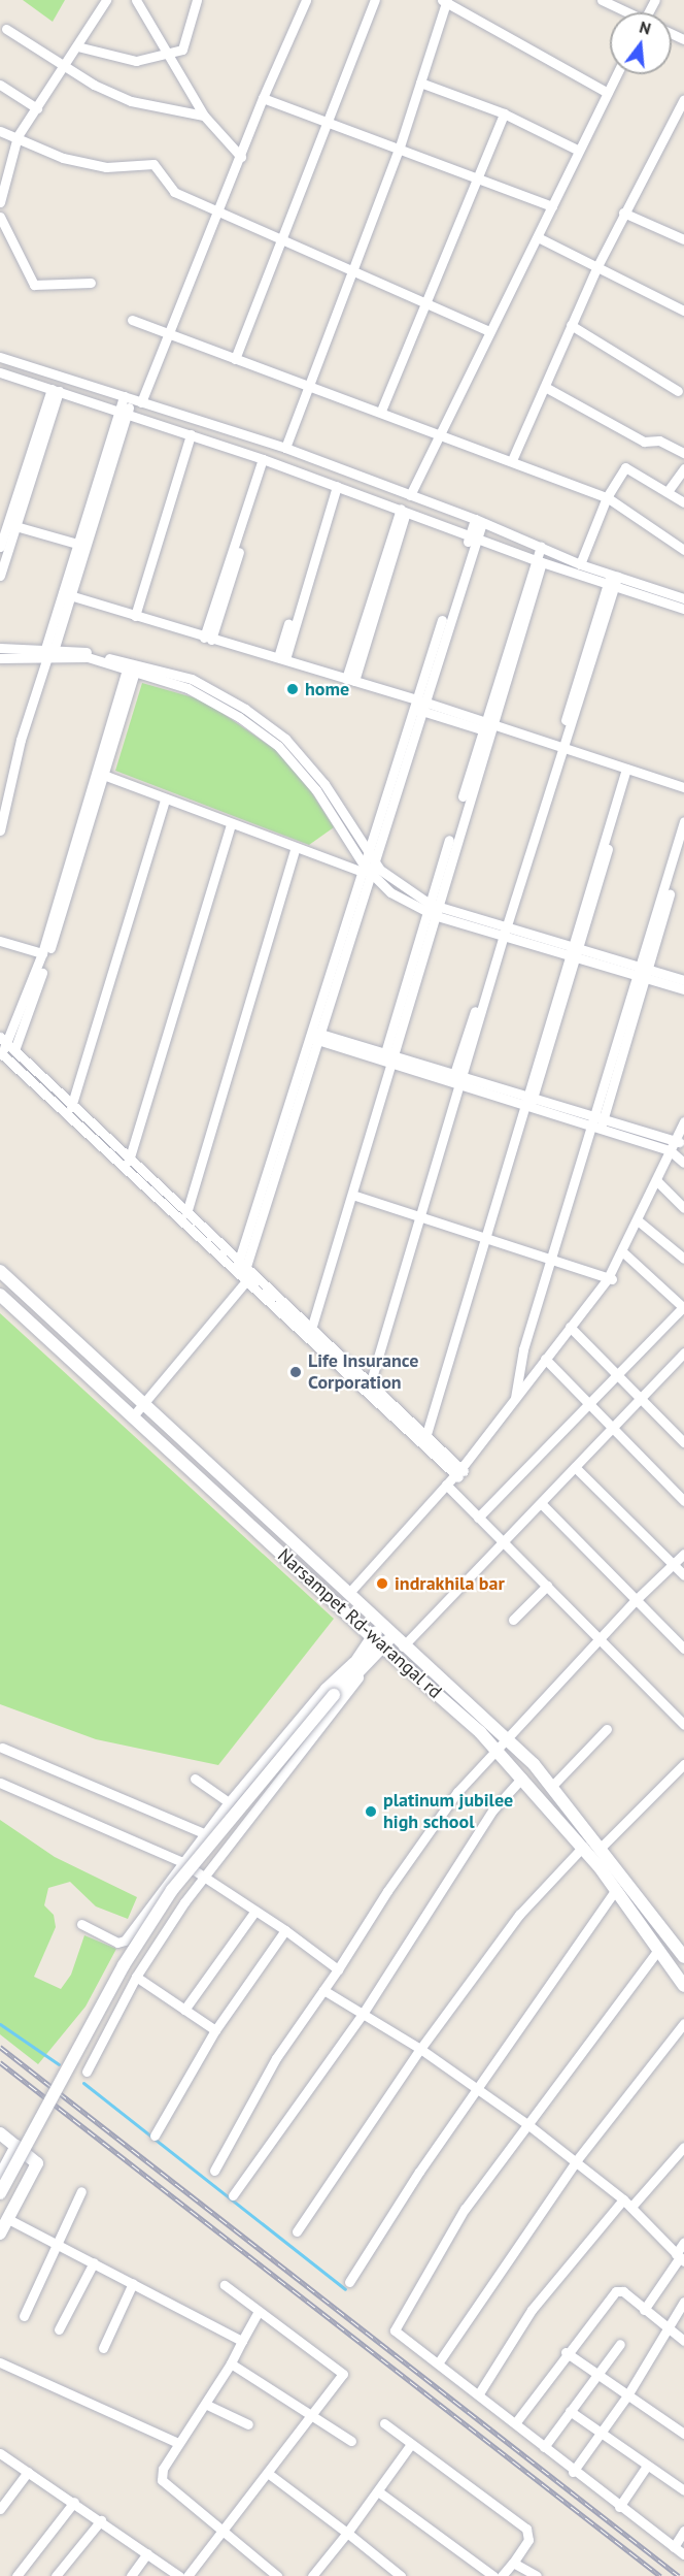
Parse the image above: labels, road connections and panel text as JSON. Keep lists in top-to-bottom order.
{
  "streets": {
    "main road": ["Narsampet Rd-warangal rd"]
  },
  "places": [
    "home",
    "Life Insurance Corporation",
    "indrakhila bar",
    "platinum jubilee high school"
  ],
  "north": "top"
}
